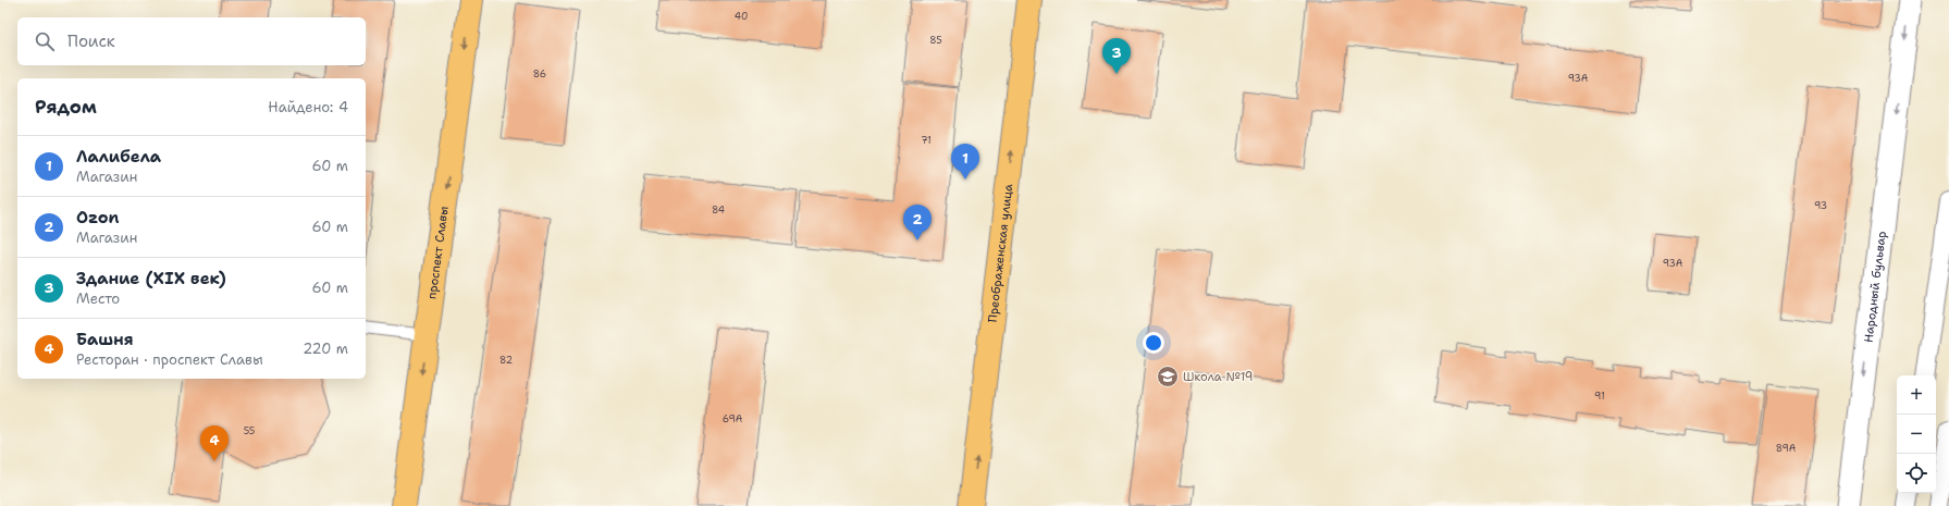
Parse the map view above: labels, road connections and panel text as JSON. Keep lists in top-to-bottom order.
{
  "streets": {
    "main road": ["проспект Славы", "Преображенская улица"],
    "street": ["Народный бульвар"]
  },
  "one_way": ["проспект Славы", "Преображенская улица"],
  "places": {
    "school or university": ["Школа №19"]
  },
  "house_numbers": [
    "40",
    "85",
    "86",
    "93А",
    "71",
    "93",
    "84",
    "93А",
    "82",
    "91",
    "69А",
    "55",
    "89А"
  ],
  "page": {
    "search": "Поиск",
    "pins": [
      "3",
      "1",
      "2",
      "4"
    ],
    "heading": ["Рядом", "Найдено: 4"],
    "list": [
      {
        "mark": "1",
        "name": "Лалибела",
        "note": "Магазин",
        "value": "60 m"
      },
      {
        "mark": "2",
        "name": "Ozon",
        "note": "Магазин",
        "value": "60 m"
      },
      {
        "mark": "3",
        "name": "Здание (XIX век)",
        "note": "Место",
        "value": "60 m"
      },
      {
        "mark": "4",
        "name": "Башня",
        "note": "Ресторан · проспект Славы",
        "value": "220 m"
      }
    ],
    "map_buttons": ["+", "−"]
  }
}
